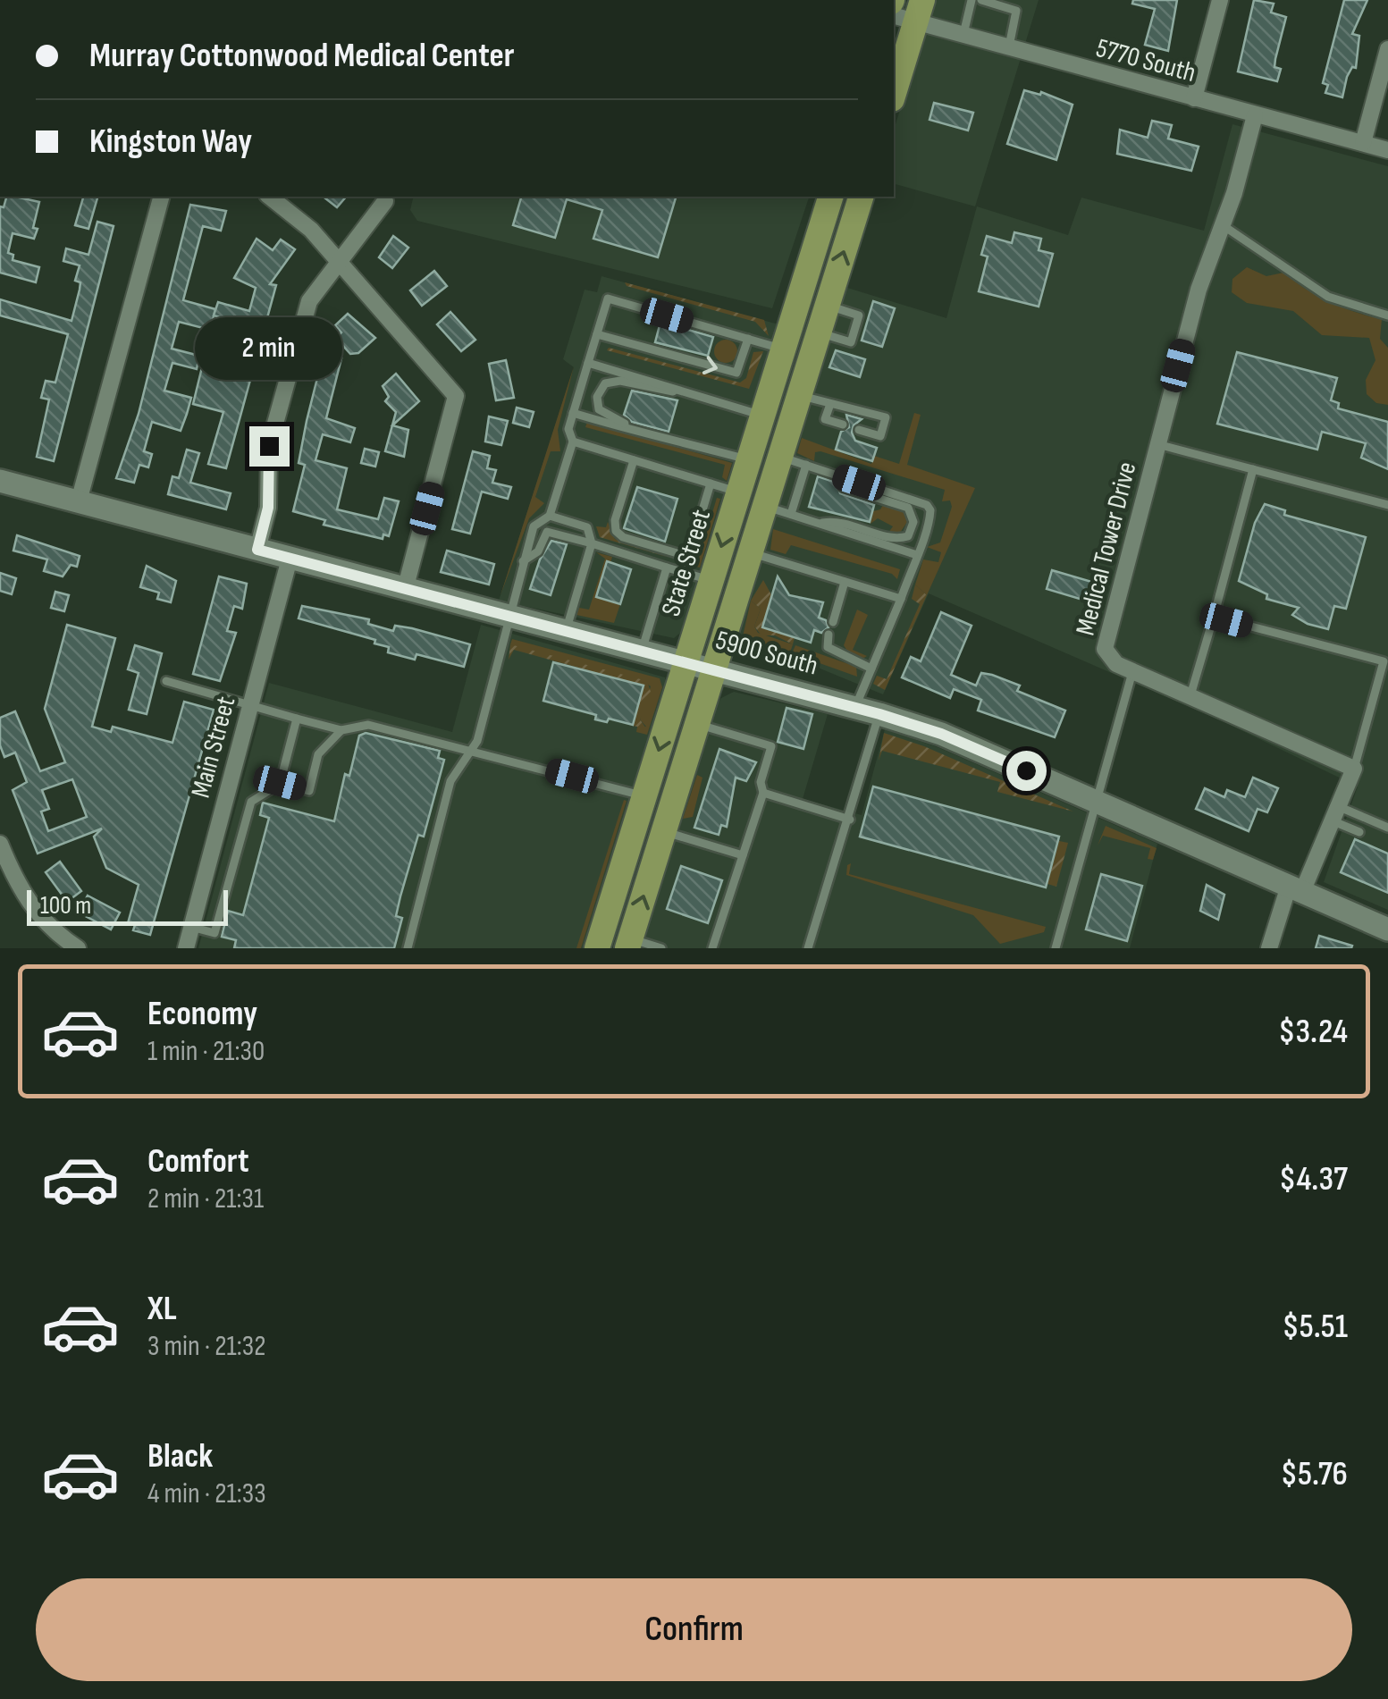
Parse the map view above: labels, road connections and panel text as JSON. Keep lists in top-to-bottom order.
{
  "streets": {
    "main road": ["State Street", "5900 South"],
    "street": ["5770 South", "Medical Tower Drive", "Main Street"]
  },
  "crossings": [
    ["5770 South", "Medical Tower Drive"],
    ["State Street", "5900 South"],
    ["5900 South", "Main Street"]
  ],
  "scale_bar": "100 m",
  "page": {
    "banner": ["Murray Cottonwood Medical Center", "Kingston Way"],
    "bubble": "2 min",
    "scale": "100 m",
    "list": [
      {
        "name": "Economy",
        "note": "1 min · 21:30",
        "value": "$3.24"
      },
      {
        "name": "Comfort",
        "note": "2 min · 21:31",
        "value": "$4.37"
      },
      {
        "name": "XL",
        "note": "3 min · 21:32",
        "value": "$5.51"
      },
      {
        "name": "Black",
        "note": "4 min · 21:33",
        "value": "$5.76"
      }
    ],
    "buttons": "Confirm"
  }
}
